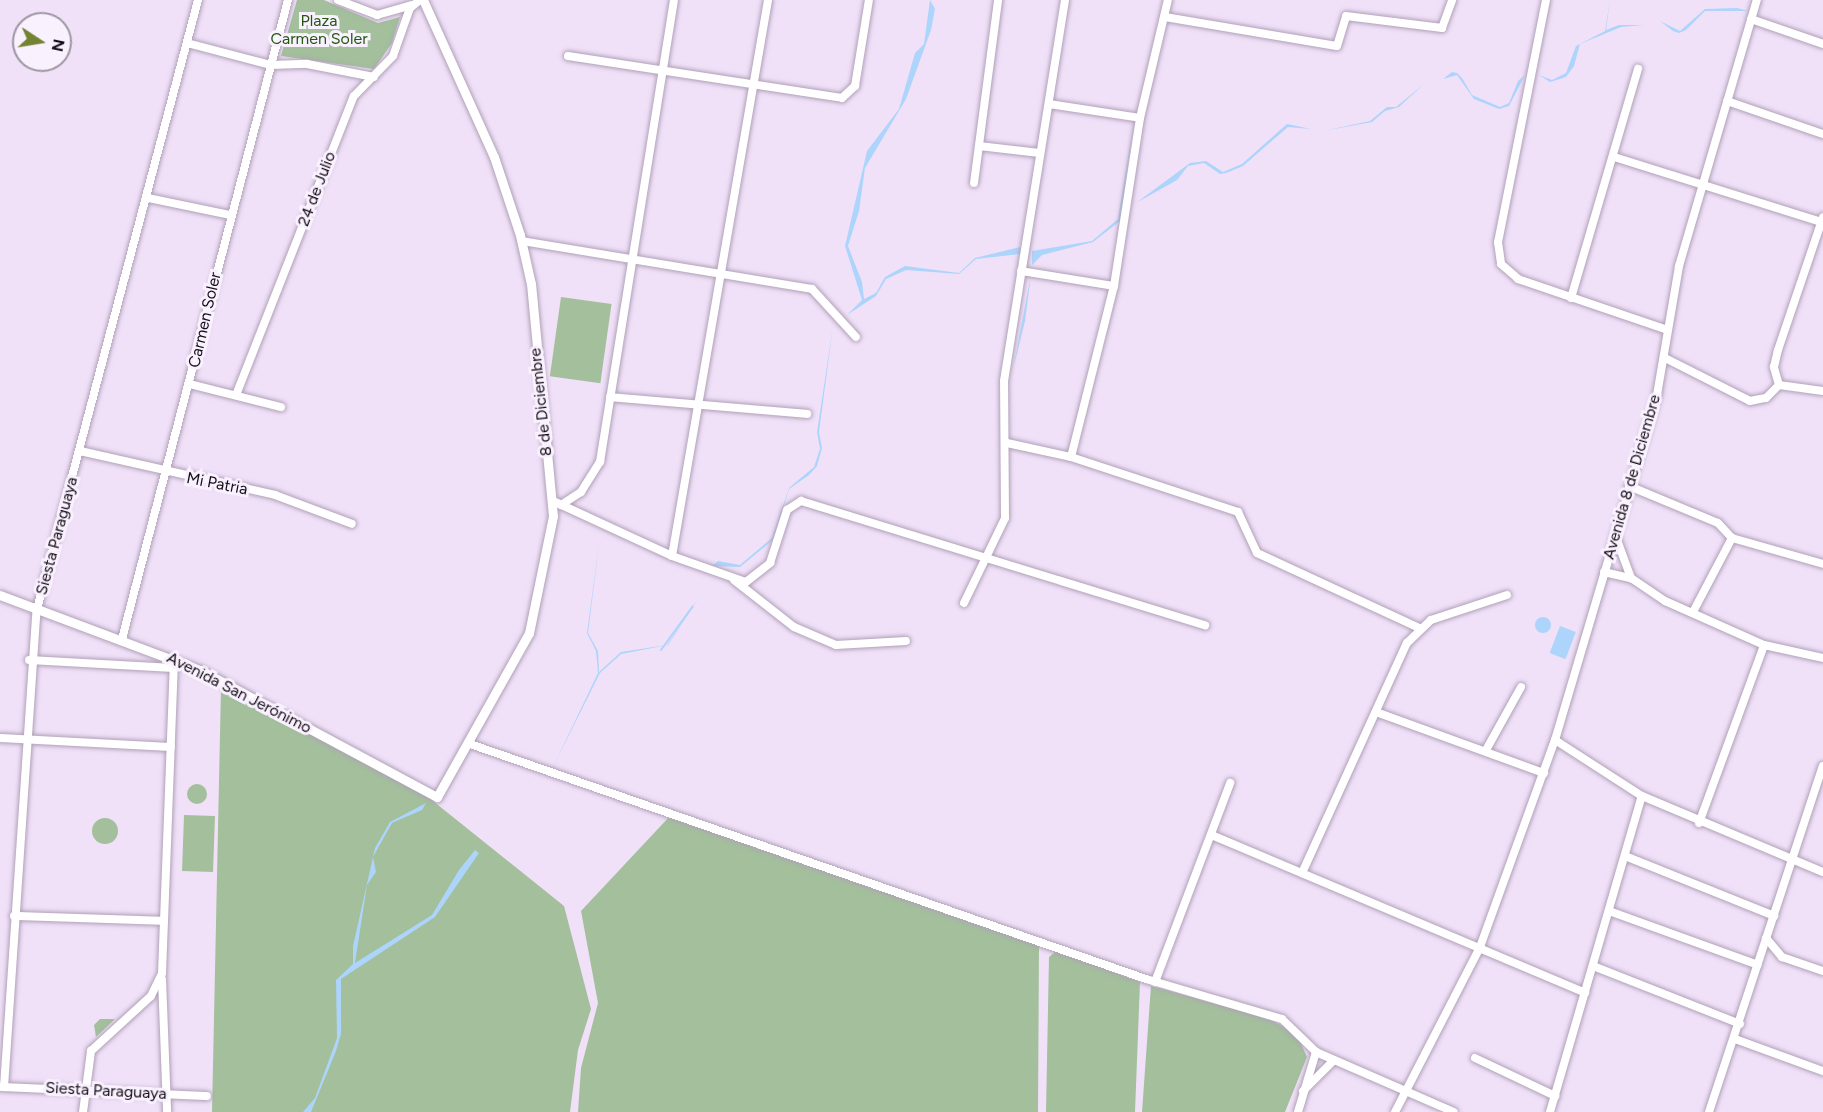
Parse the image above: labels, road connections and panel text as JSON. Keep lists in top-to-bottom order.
{
  "streets": {
    "street": [
      "24 de Julio",
      "Carmen Soler",
      "8 de Diciembre",
      "Avenida 8 de Diciembre",
      "Mi Patria",
      "Siesta Paraguaya",
      "Avenida San Jerónimo"
    ]
  },
  "crossings": [
    ["Carmen Soler", "Mi Patria"],
    ["Carmen Soler", "Avenida San Jerónimo"],
    ["8 de Diciembre", "Avenida San Jerónimo"],
    ["Mi Patria", "Siesta Paraguaya"],
    ["Siesta Paraguaya", "Avenida San Jerónimo"]
  ],
  "parks": ["Plaza Carmen Soler"],
  "north": "right"
}
